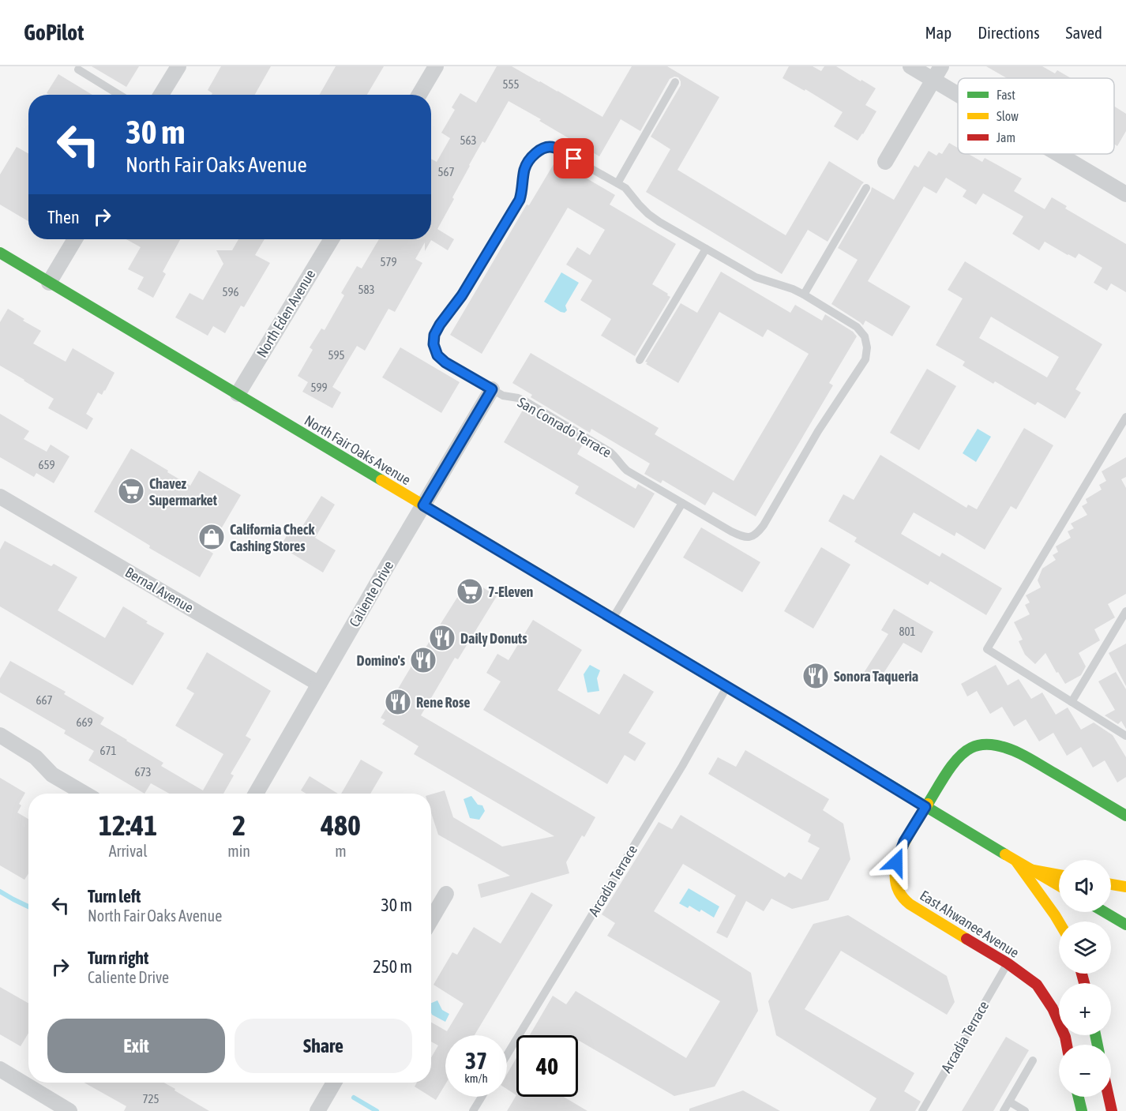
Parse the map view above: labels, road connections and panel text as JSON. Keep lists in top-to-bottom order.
{
  "streets": {
    "main road": ["North Fair Oaks Avenue", "East Ahwanee Avenue"],
    "street": ["North Eden Avenue", "Bernal Avenue", "Caliente Drive"],
    "lane": ["San Conrado Terrace", "Arcadia Terrace"]
  },
  "crossings": [
    ["North Eden Avenue", "North Fair Oaks Avenue"],
    ["San Conrado Terrace", "Caliente Drive"],
    ["North Fair Oaks Avenue", "Caliente Drive"],
    ["North Fair Oaks Avenue", "Arcadia Terrace"],
    ["North Fair Oaks Avenue", "East Ahwanee Avenue"],
    ["Bernal Avenue", "Caliente Drive"],
    ["Arcadia Terrace", "East Ahwanee Avenue"]
  ],
  "places": {
    "supermarket": ["Chavez Supermarket", "7-Eleven"],
    "shop": ["California Check Cashing Stores"],
    "restaurant": [
      "Daily Donuts",
      "Domino's",
      "Sonora Taqueria",
      "Rene Rose"
    ]
  },
  "house_numbers": [
    "555",
    "563",
    "567",
    "579",
    "583",
    "596",
    "595",
    "599",
    "659",
    "801",
    "667",
    "669",
    "671",
    "673",
    "725"
  ],
  "legend": ["Fast", "Slow", "Jam"],
  "page": {
    "header": "GoPilot",
    "nav": ["Map", "Directions", "Saved"],
    "turn": ["30 m", "North Fair Oaks Avenue"],
    "then": "Then",
    "eta": [
      "12:41",
      "Arrival",
      "2",
      "min",
      "480",
      "m"
    ],
    "map_buttons": ["+", "−"],
    "list": [
      {
        "name": "Turn left",
        "note": "North Fair Oaks Avenue",
        "value": "30 m"
      },
      {
        "name": "Turn right",
        "note": "Caliente Drive",
        "value": "250 m"
      }
    ],
    "buttons": ["Exit", "Share"],
    "speed": "37 km/h",
    "limit": "40"
  }
}
